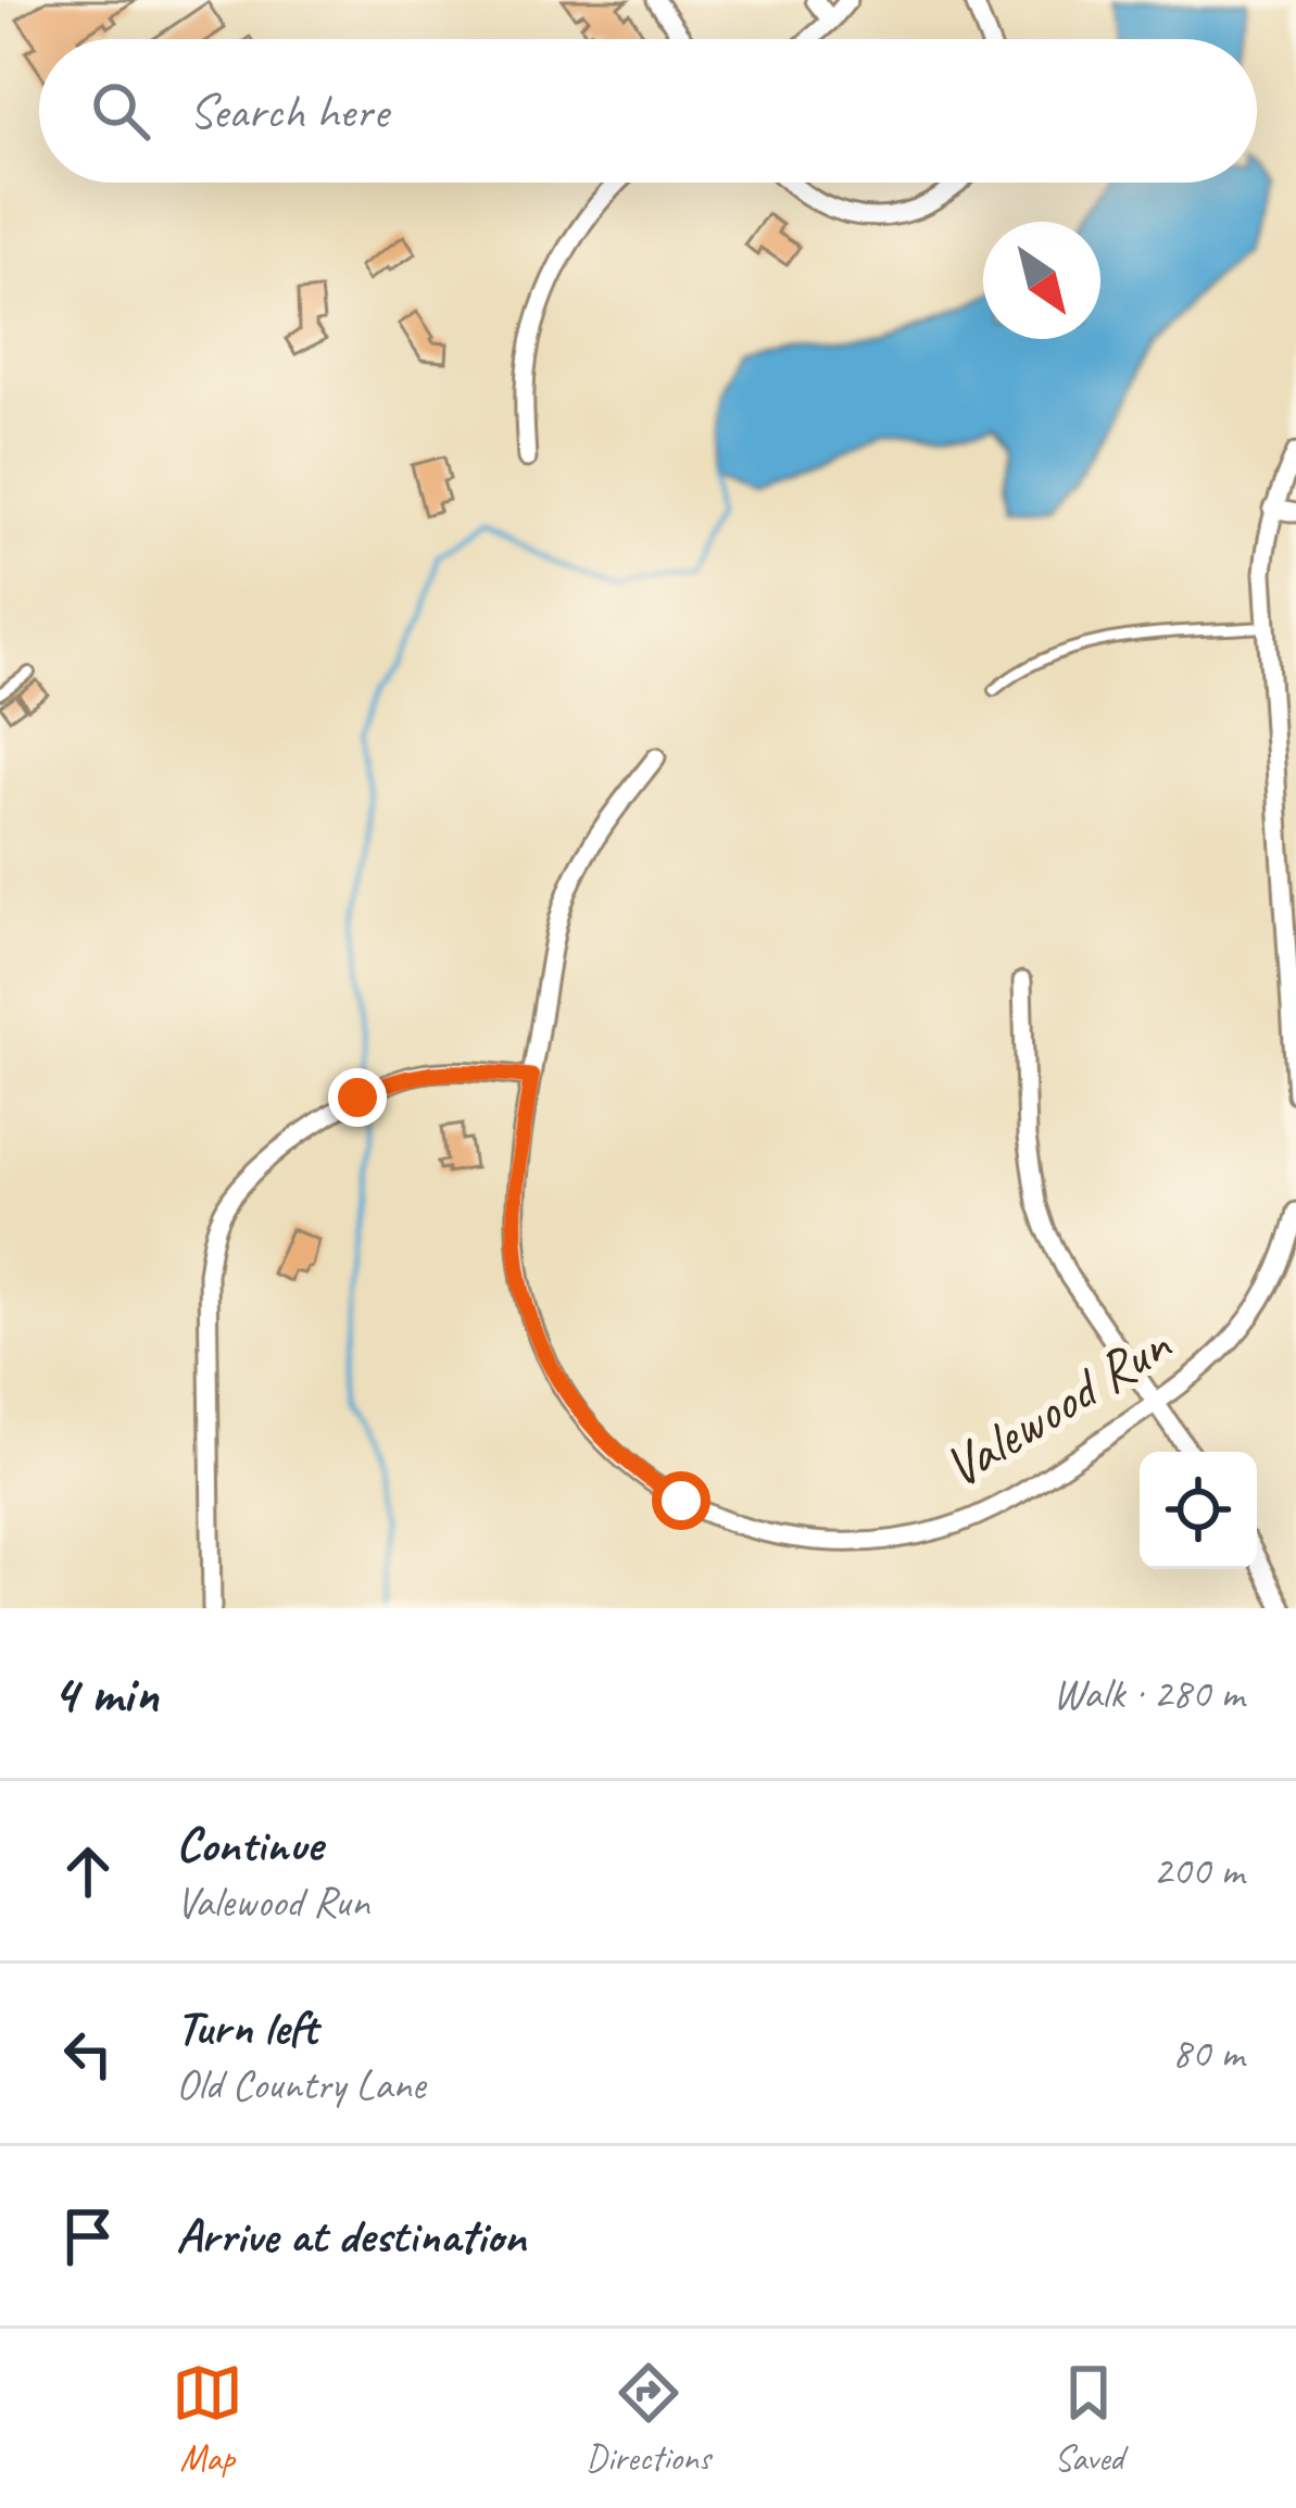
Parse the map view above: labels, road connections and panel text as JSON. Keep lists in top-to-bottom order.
{
  "streets": {
    "street": ["Valewood Run"]
  },
  "north": "bottom right",
  "page": {
    "search": "Search here",
    "heading": ["4 min", "Walk · 280 m"],
    "list": [
      ["Continue", "Valewood Run", "200 m"],
      ["Turn left", "Old Country Lane", "80 m"],
      "Arrive at destination"
    ],
    "nav": ["Map", "Directions", "Saved"]
  }
}
